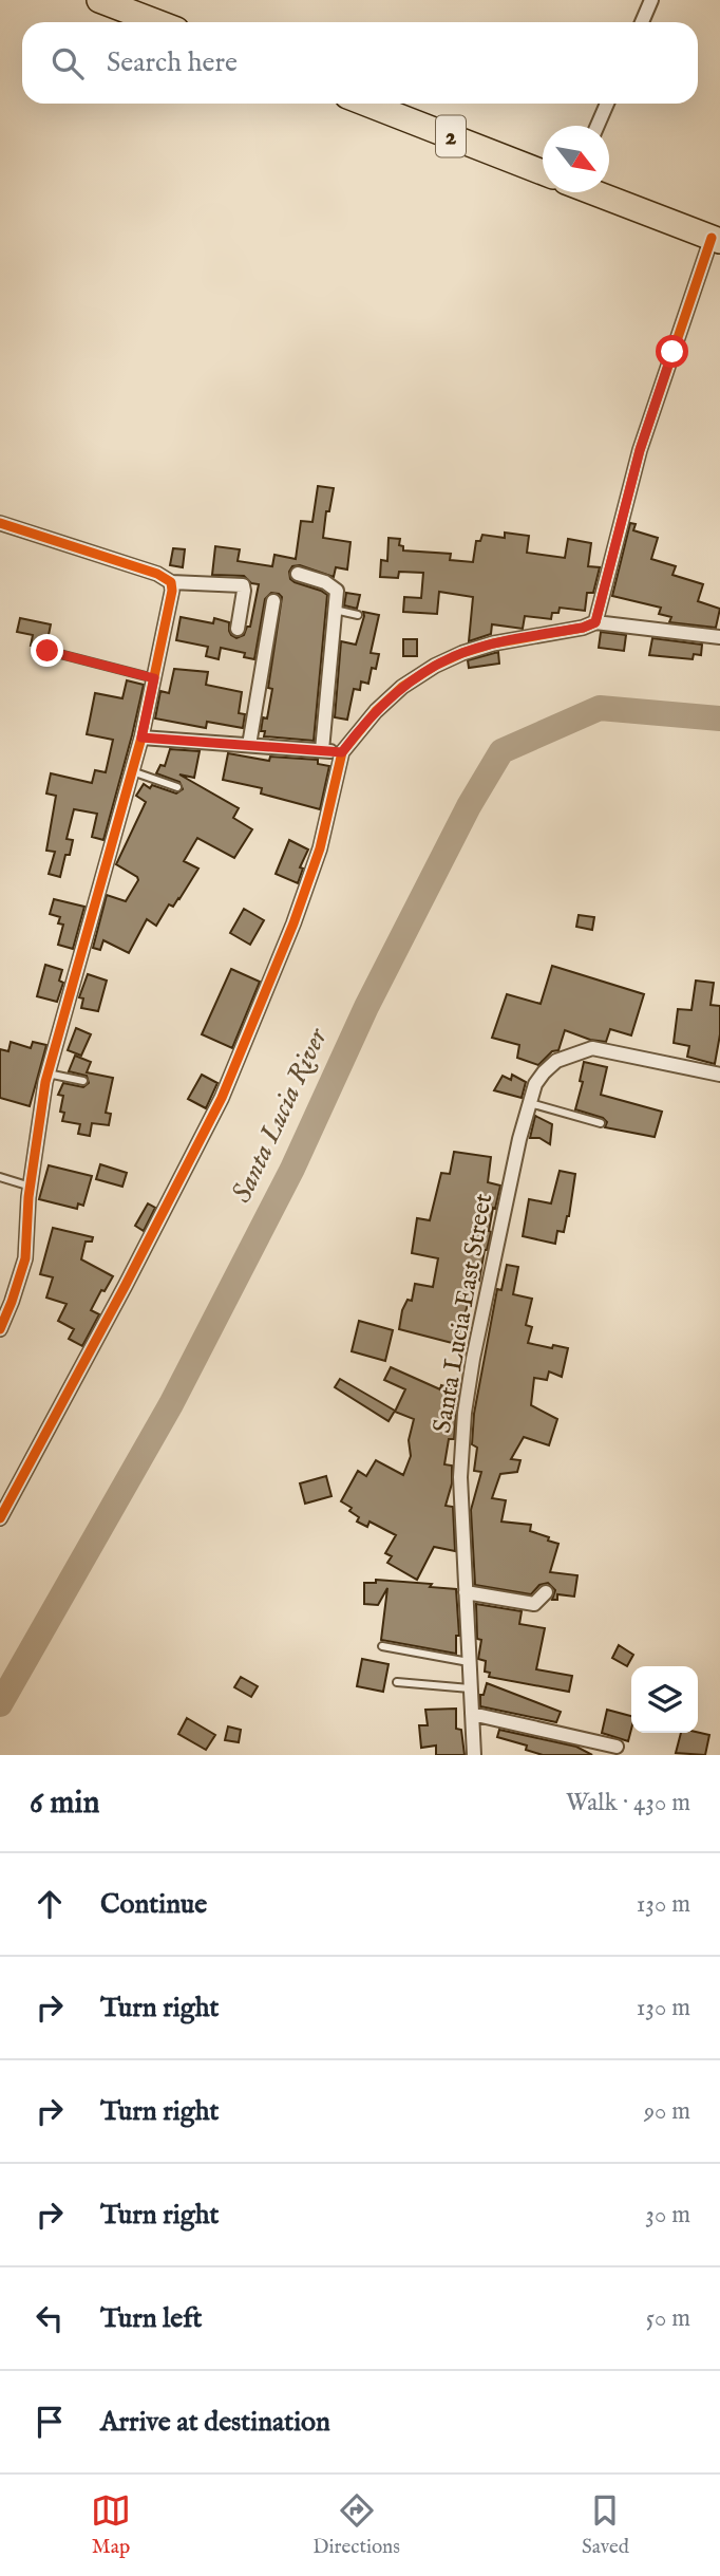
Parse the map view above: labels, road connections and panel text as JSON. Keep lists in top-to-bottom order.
{
  "streets": {
    "highway": ["2"],
    "street": ["Santa Lucia East Street"]
  },
  "water": ["Santa Lucia River"],
  "north": "bottom right",
  "page": {
    "search": "Search here",
    "heading": ["6 min", "Walk · 430 m"],
    "list": [
      ["Continue", "130 m"],
      ["Turn right", "130 m"],
      ["Turn right", "90 m"],
      ["Turn right", "30 m"],
      ["Turn left", "50 m"],
      "Arrive at destination"
    ],
    "nav": ["Map", "Directions", "Saved"]
  }
}
